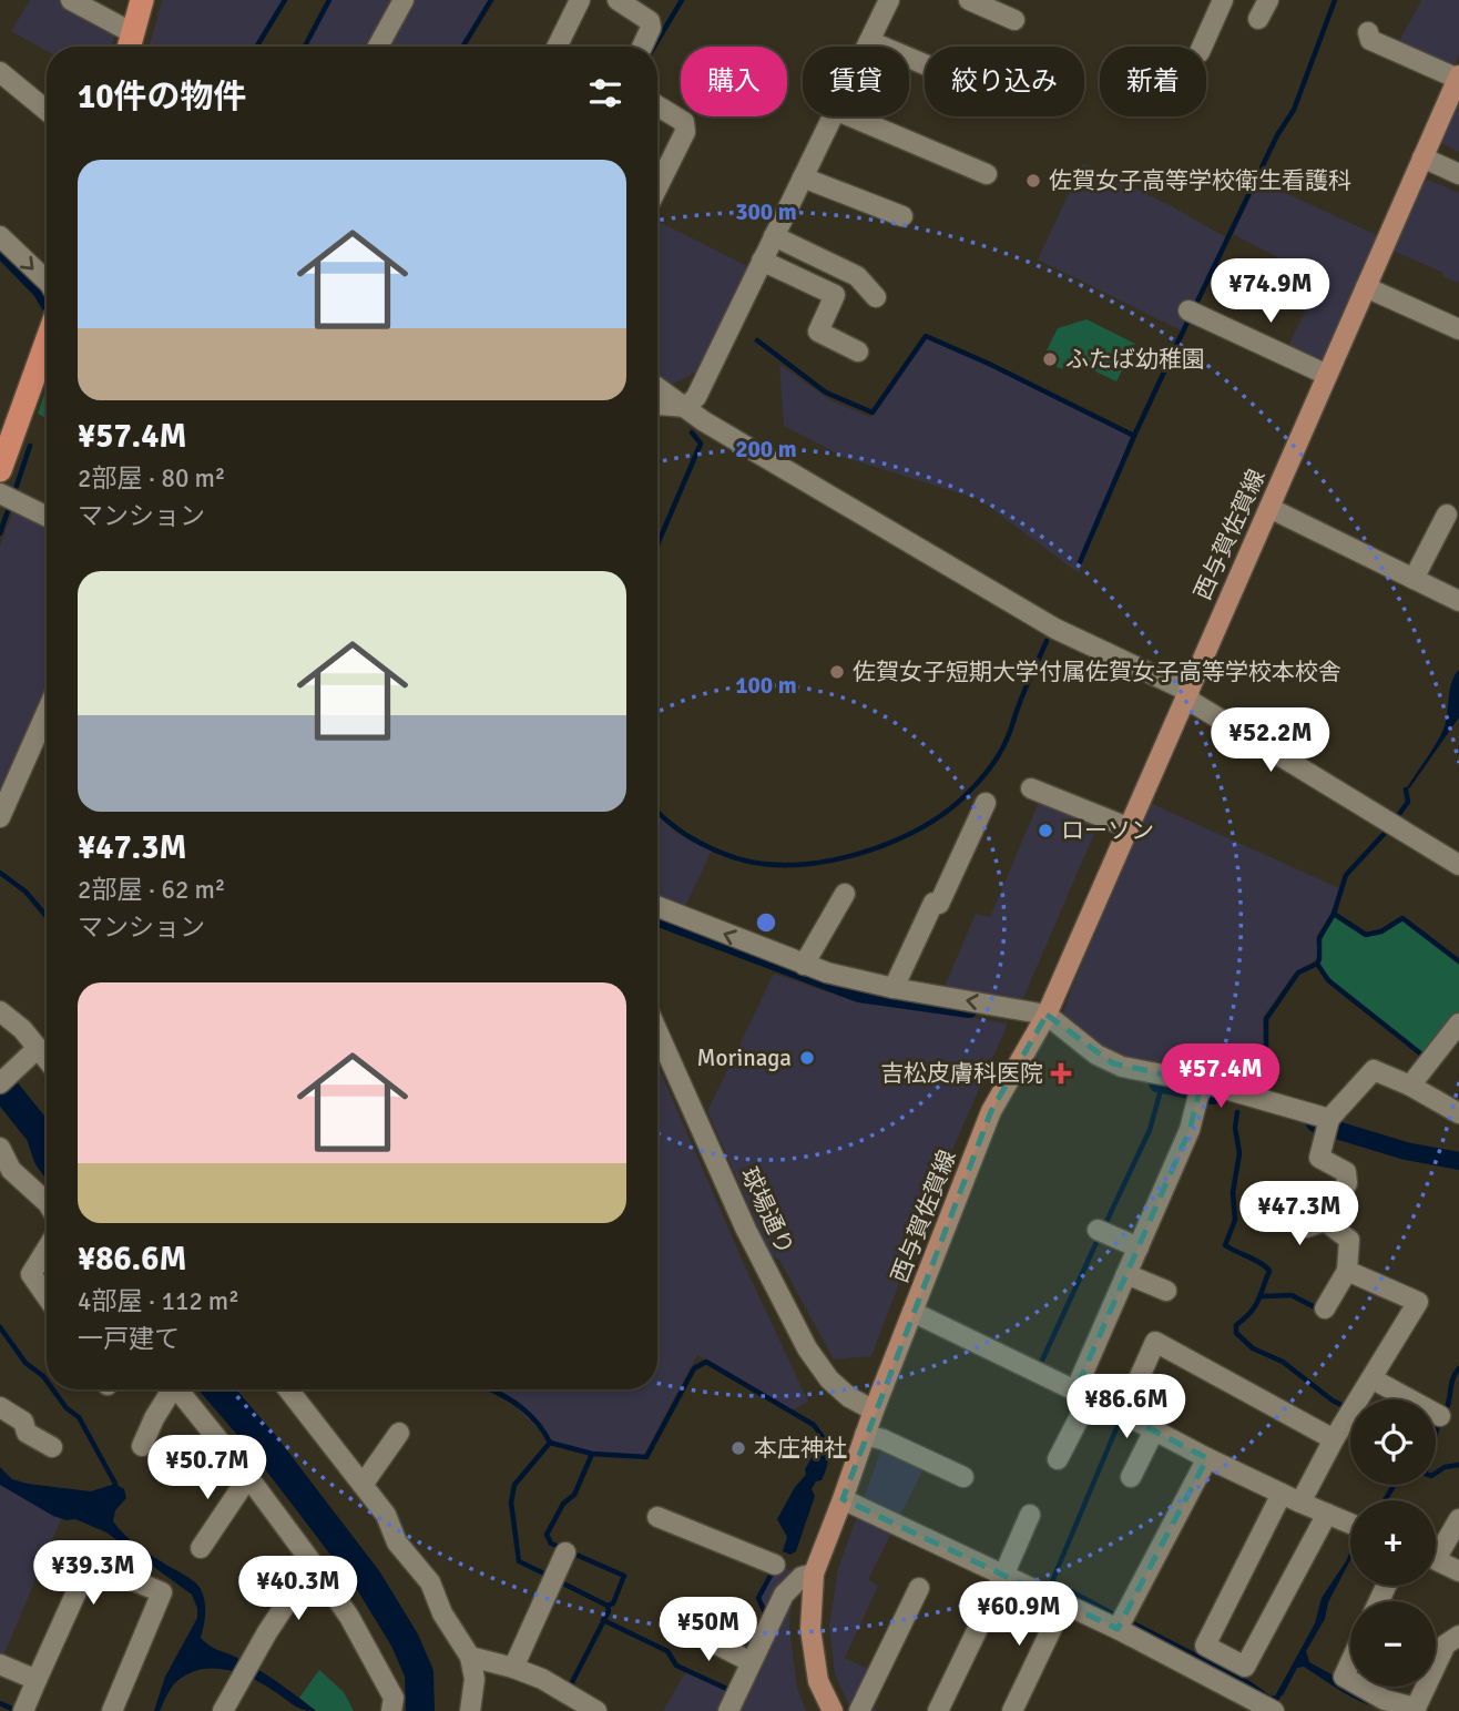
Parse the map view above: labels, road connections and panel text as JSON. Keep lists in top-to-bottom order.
{
  "streets": {
    "main road": ["西与賀佐賀線"],
    "street": ["球場通り"]
  },
  "crossings": [
    ["西与賀佐賀線", "球場通り"]
  ],
  "places": {
    "other": [
      "佐賀女子高等学校衛生看護科",
      "ふたば幼稚園",
      "佐賀女子短期大学付属佐賀女子高等学校本校舎",
      "ローソン",
      "Morinaga",
      "本庄神社"
    ],
    "health": ["吉松皮膚科医院"]
  },
  "page": {
    "chip": [
      "購入",
      "賃貸",
      "絞り込み",
      "新着"
    ],
    "heading": "10件の物件",
    "list": [
      {
        "name": "¥57.4M",
        "note": "2部屋 · 80 m² · マンション"
      },
      {
        "name": "¥47.3M",
        "note": "2部屋 · 62 m² · マンション"
      },
      {
        "name": "¥86.6M",
        "note": "4部屋 · 112 m² · 一戸建て"
      }
    ],
    "price": [
      "¥74.9M",
      "¥52.2M",
      "¥57.4M",
      "¥47.3M",
      "¥86.6M",
      "¥50.7M",
      "¥39.3M",
      "¥40.3M",
      "¥60.9M",
      "¥50M"
    ],
    "map_buttons": ["+", "−"]
  },
  "rings": ["300 m", "200 m", "100 m"]
}
